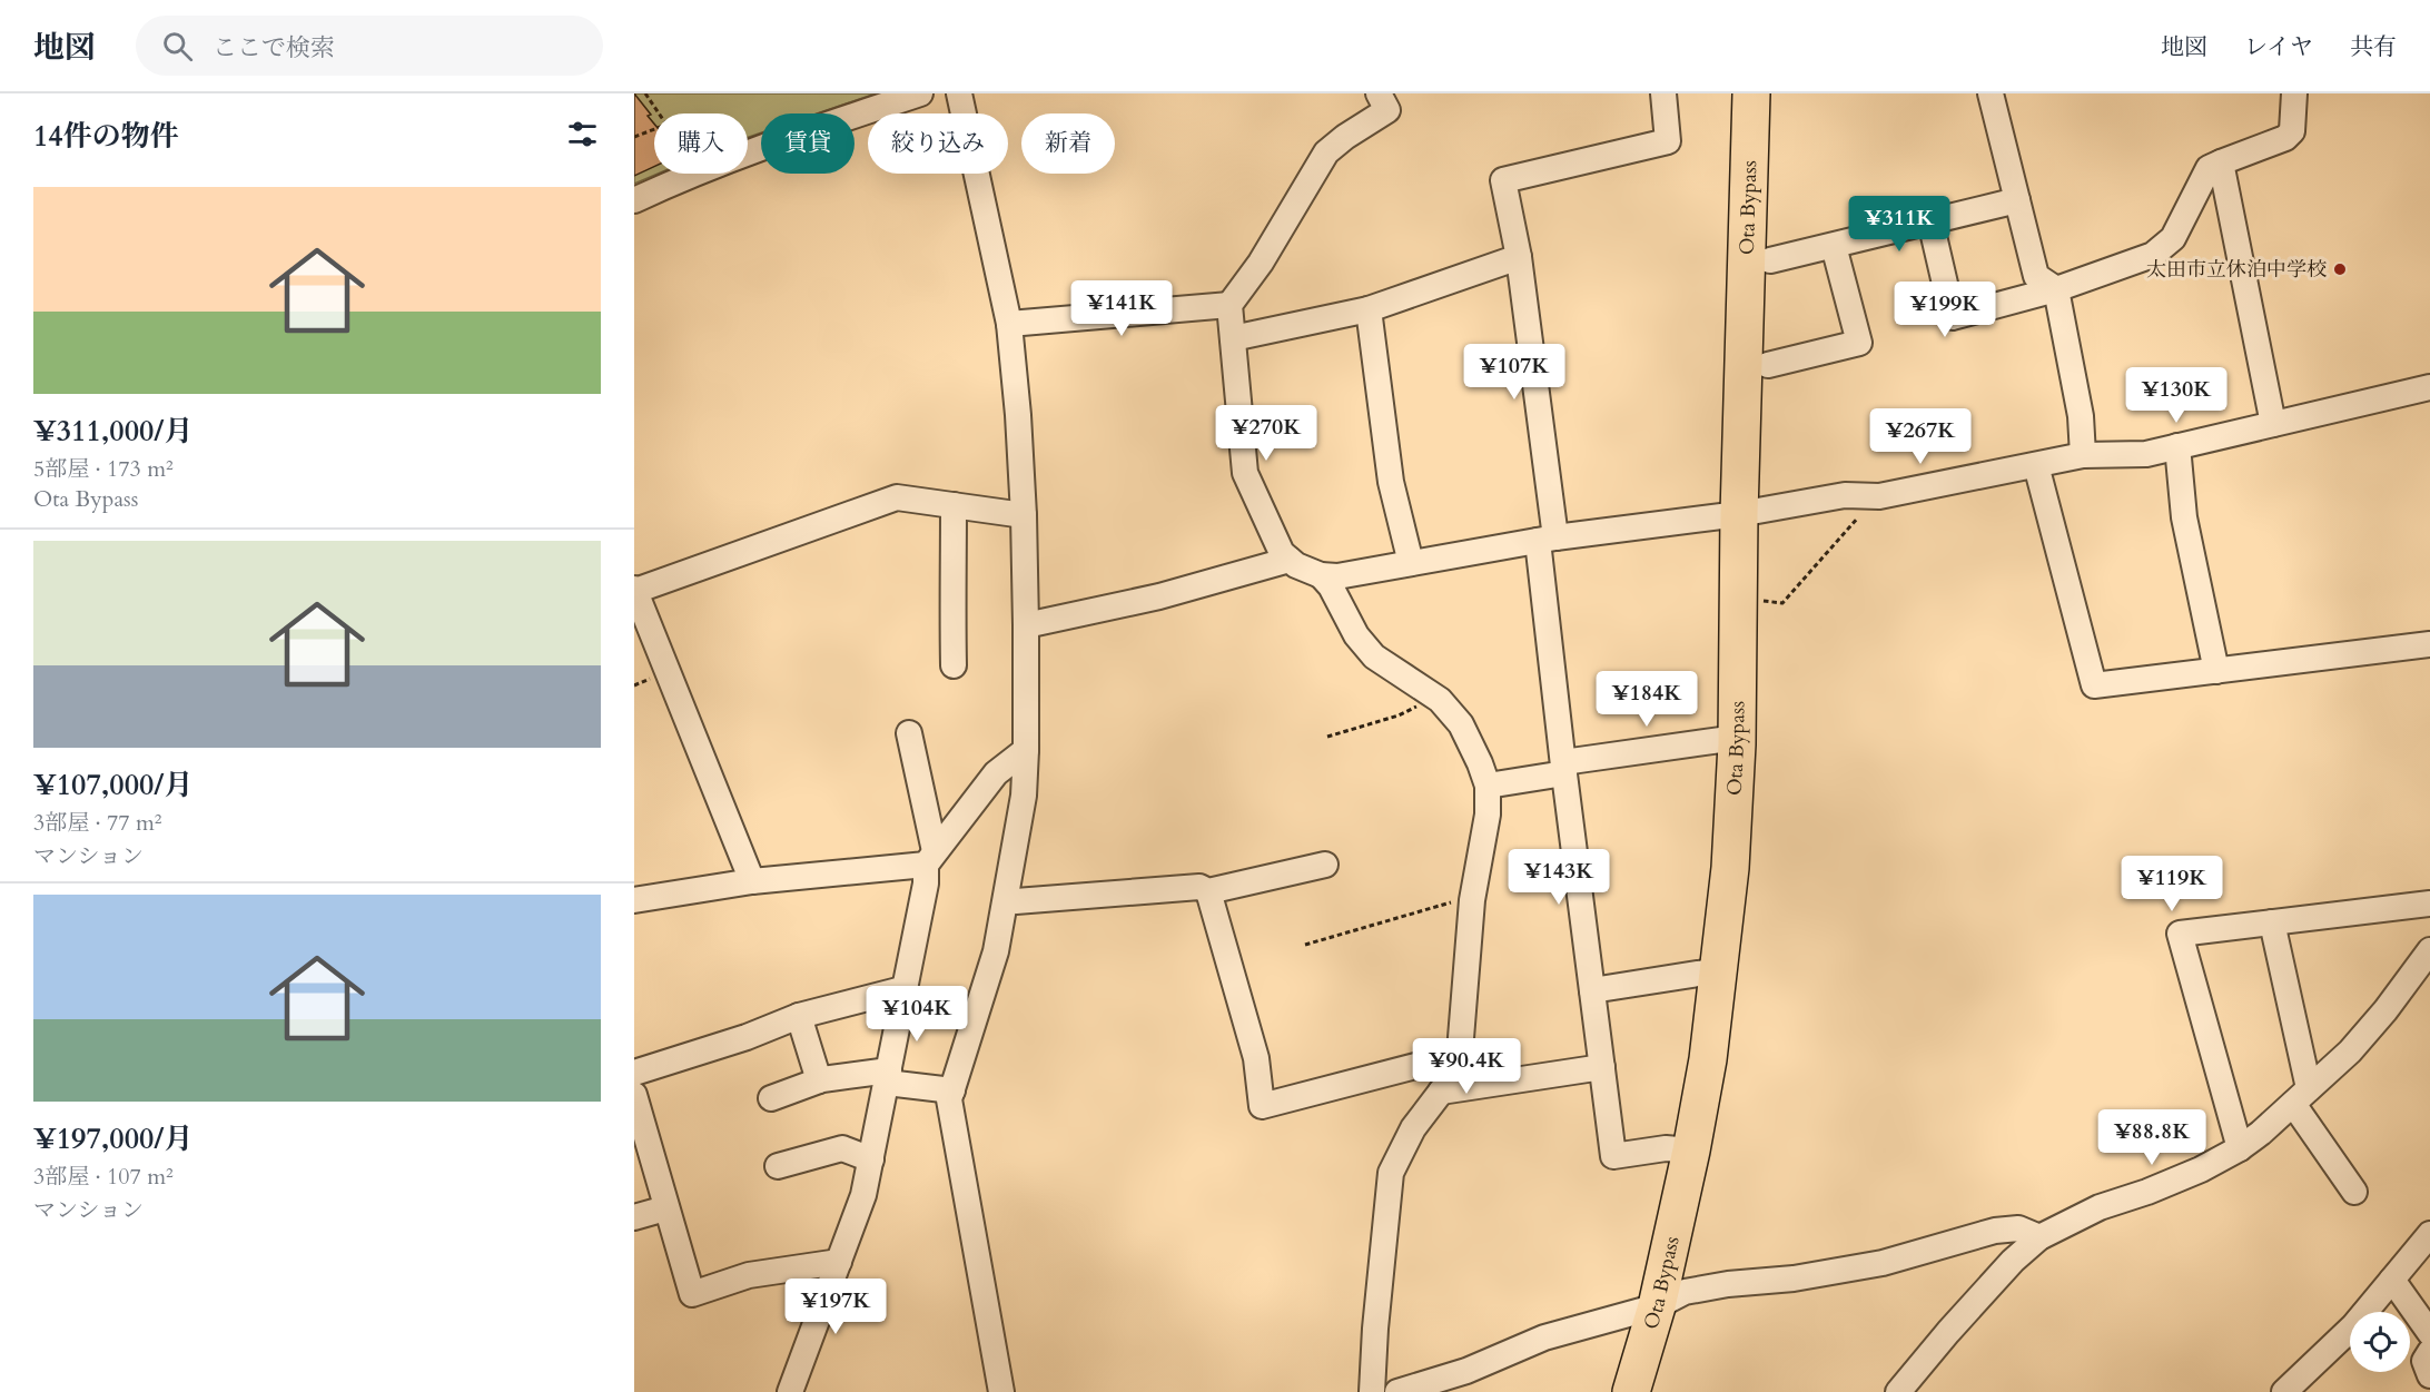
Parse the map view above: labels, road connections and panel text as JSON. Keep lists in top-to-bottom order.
{
  "streets": {
    "highway": ["Ota Bypass"]
  },
  "places": ["太田市立休泊中学校"],
  "page": {
    "header": "地図",
    "search": "ここで検索",
    "nav": ["地図", "レイヤ", "共有"],
    "heading": "14件の物件",
    "chip": [
      "購入",
      "賃貸",
      "絞り込み",
      "新着"
    ],
    "list": [
      {
        "name": "¥311,000/月",
        "note": "5部屋 · 173 m² · Ota Bypass"
      },
      {
        "name": "¥107,000/月",
        "note": "3部屋 · 77 m² · マンション"
      },
      {
        "name": "¥197,000/月",
        "note": "3部屋 · 107 m² · マンション"
      }
    ],
    "price": [
      "¥311K",
      "¥141K",
      "¥199K",
      "¥107K",
      "¥130K",
      "¥270K",
      "¥267K",
      "¥184K",
      "¥143K",
      "¥119K",
      "¥104K",
      "¥90.4K",
      "¥88.8K",
      "¥197K"
    ]
  }
}
